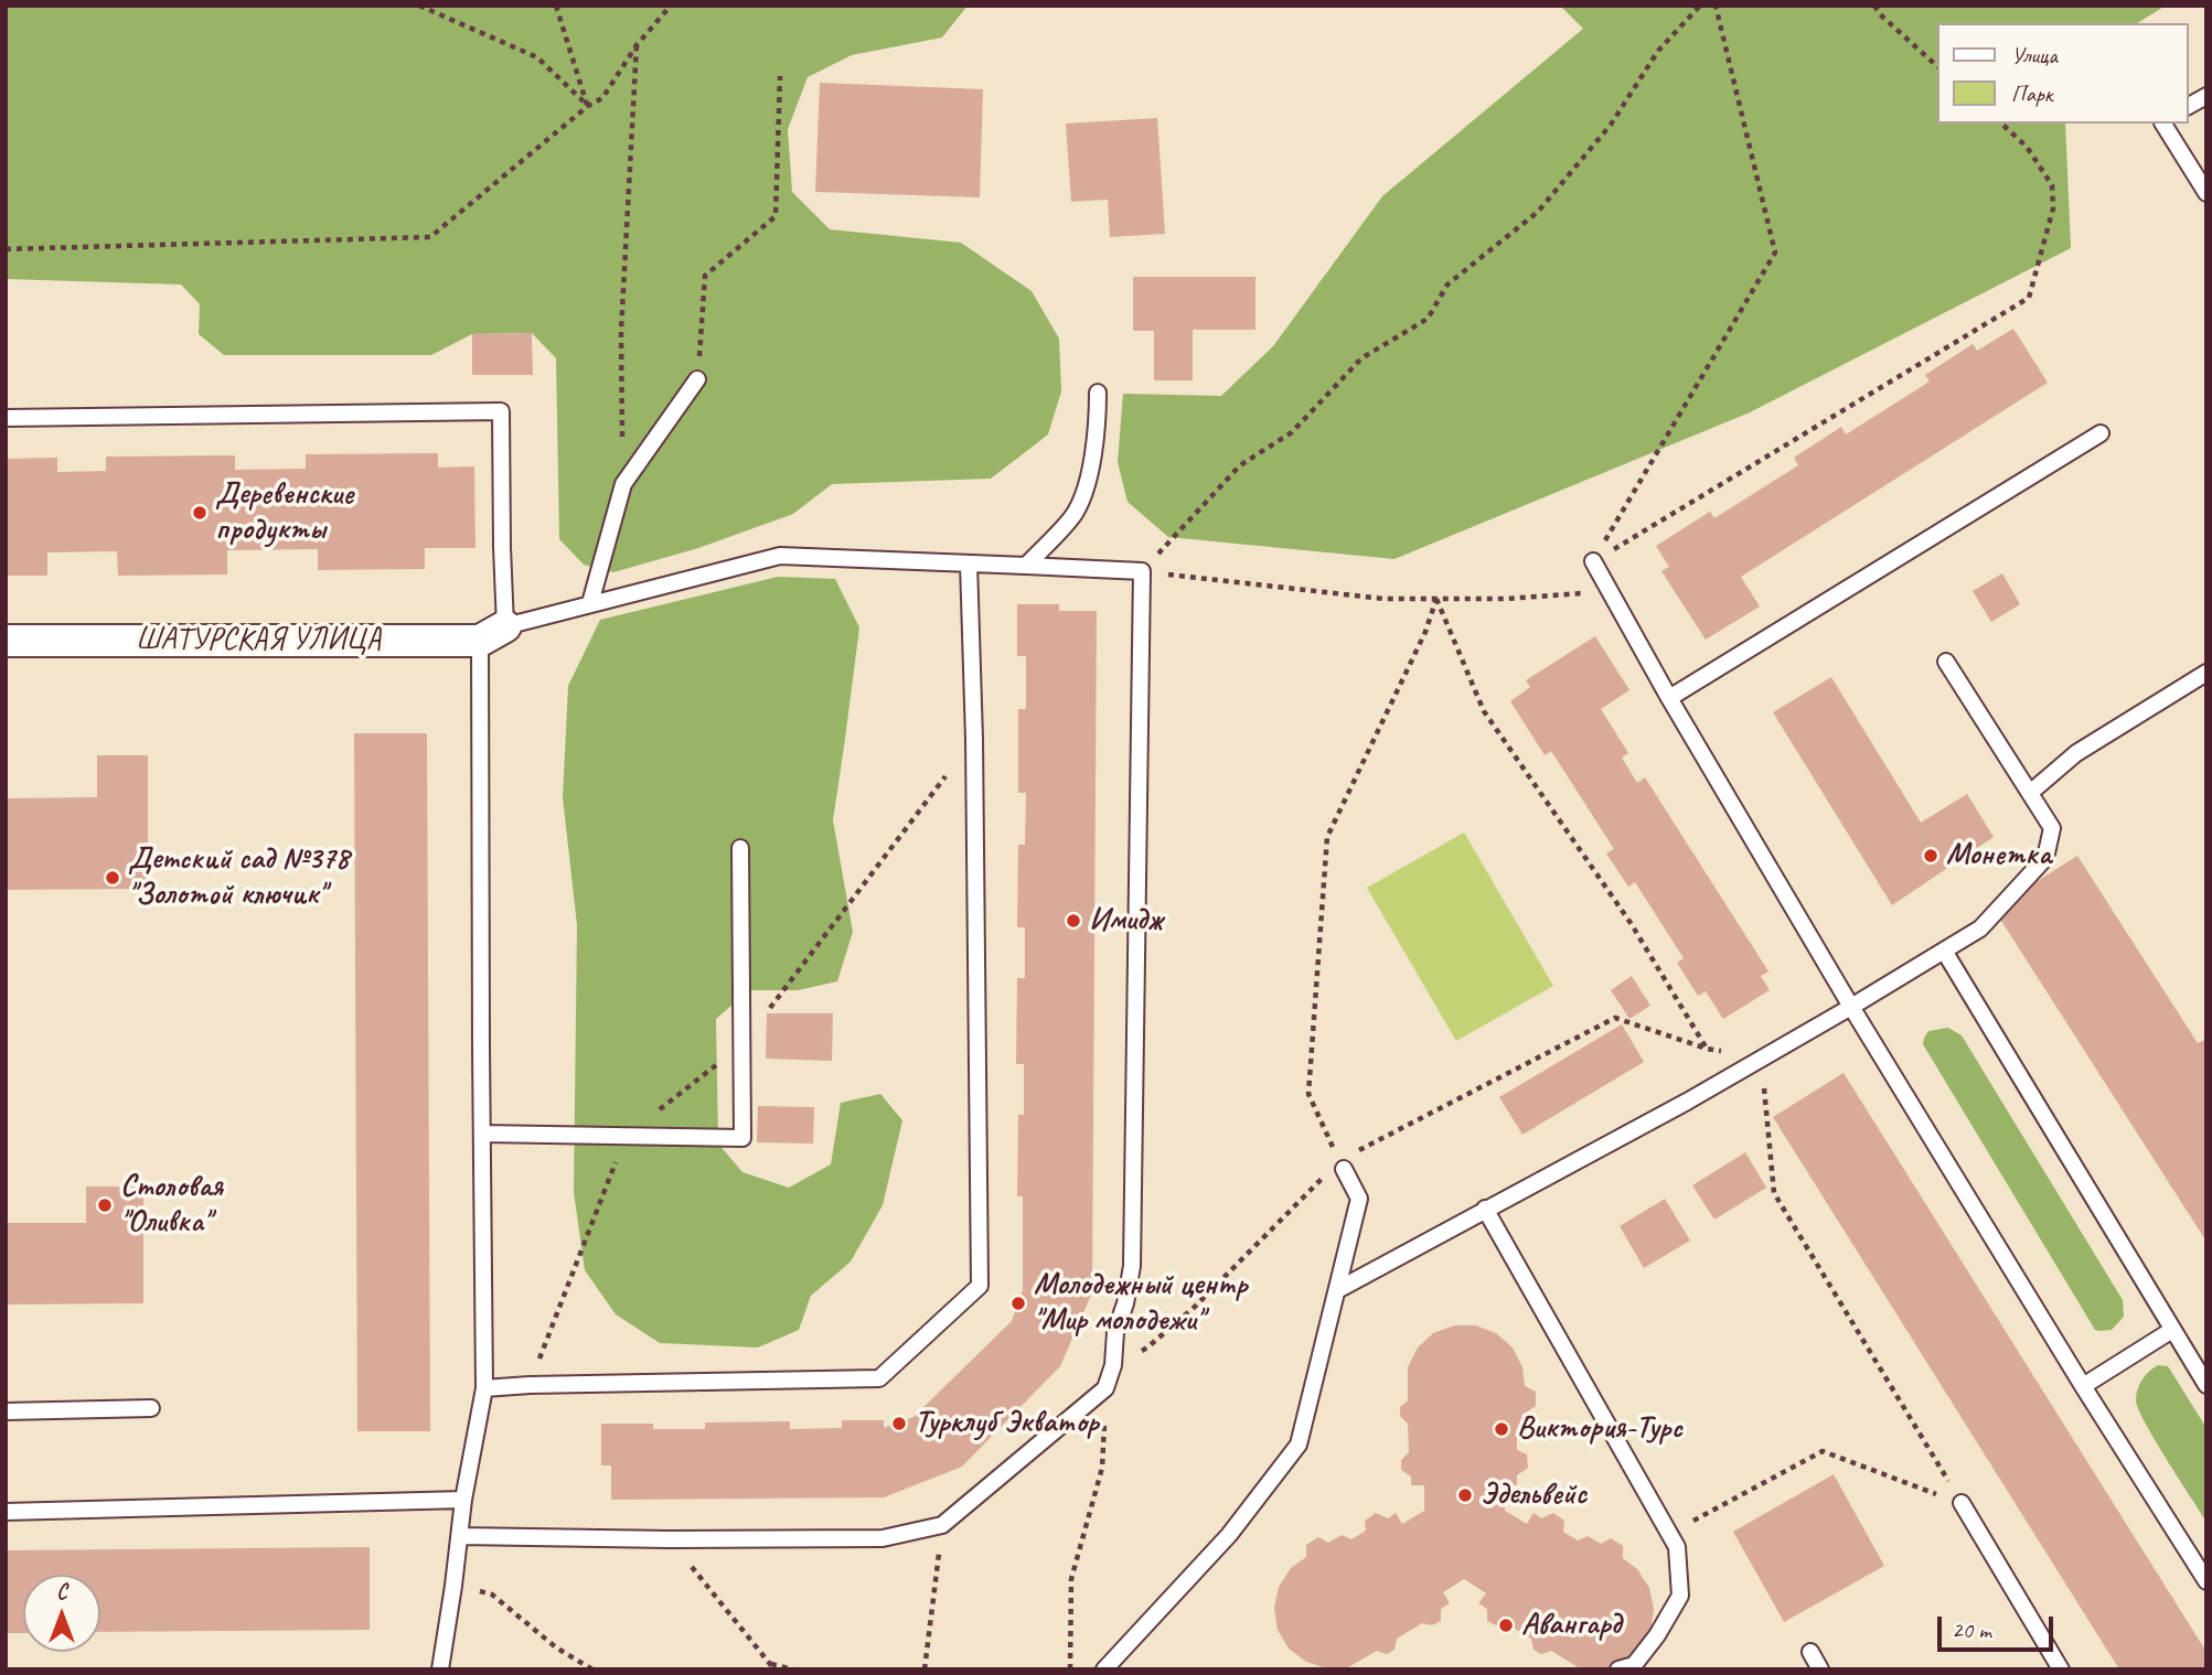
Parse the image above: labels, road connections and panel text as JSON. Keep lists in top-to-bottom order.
{
  "streets": {
    "street": ["ШАТУРСКАЯ УЛИЦА"]
  },
  "places": [
    "Деревенские продукты",
    "Монетка",
    "Детский сад №378 \"Золотой ключик\"",
    "Имидж",
    "Столовая \"Оливка\"",
    "Молодежный центр \"Мир молодежи\"",
    "Турклуб Экватор",
    "Виктория-Турс",
    "Эдельвейс",
    "Авангард"
  ],
  "legend": ["Улица", "Парк"],
  "scale_bar": "20 m",
  "north": "top"
}
